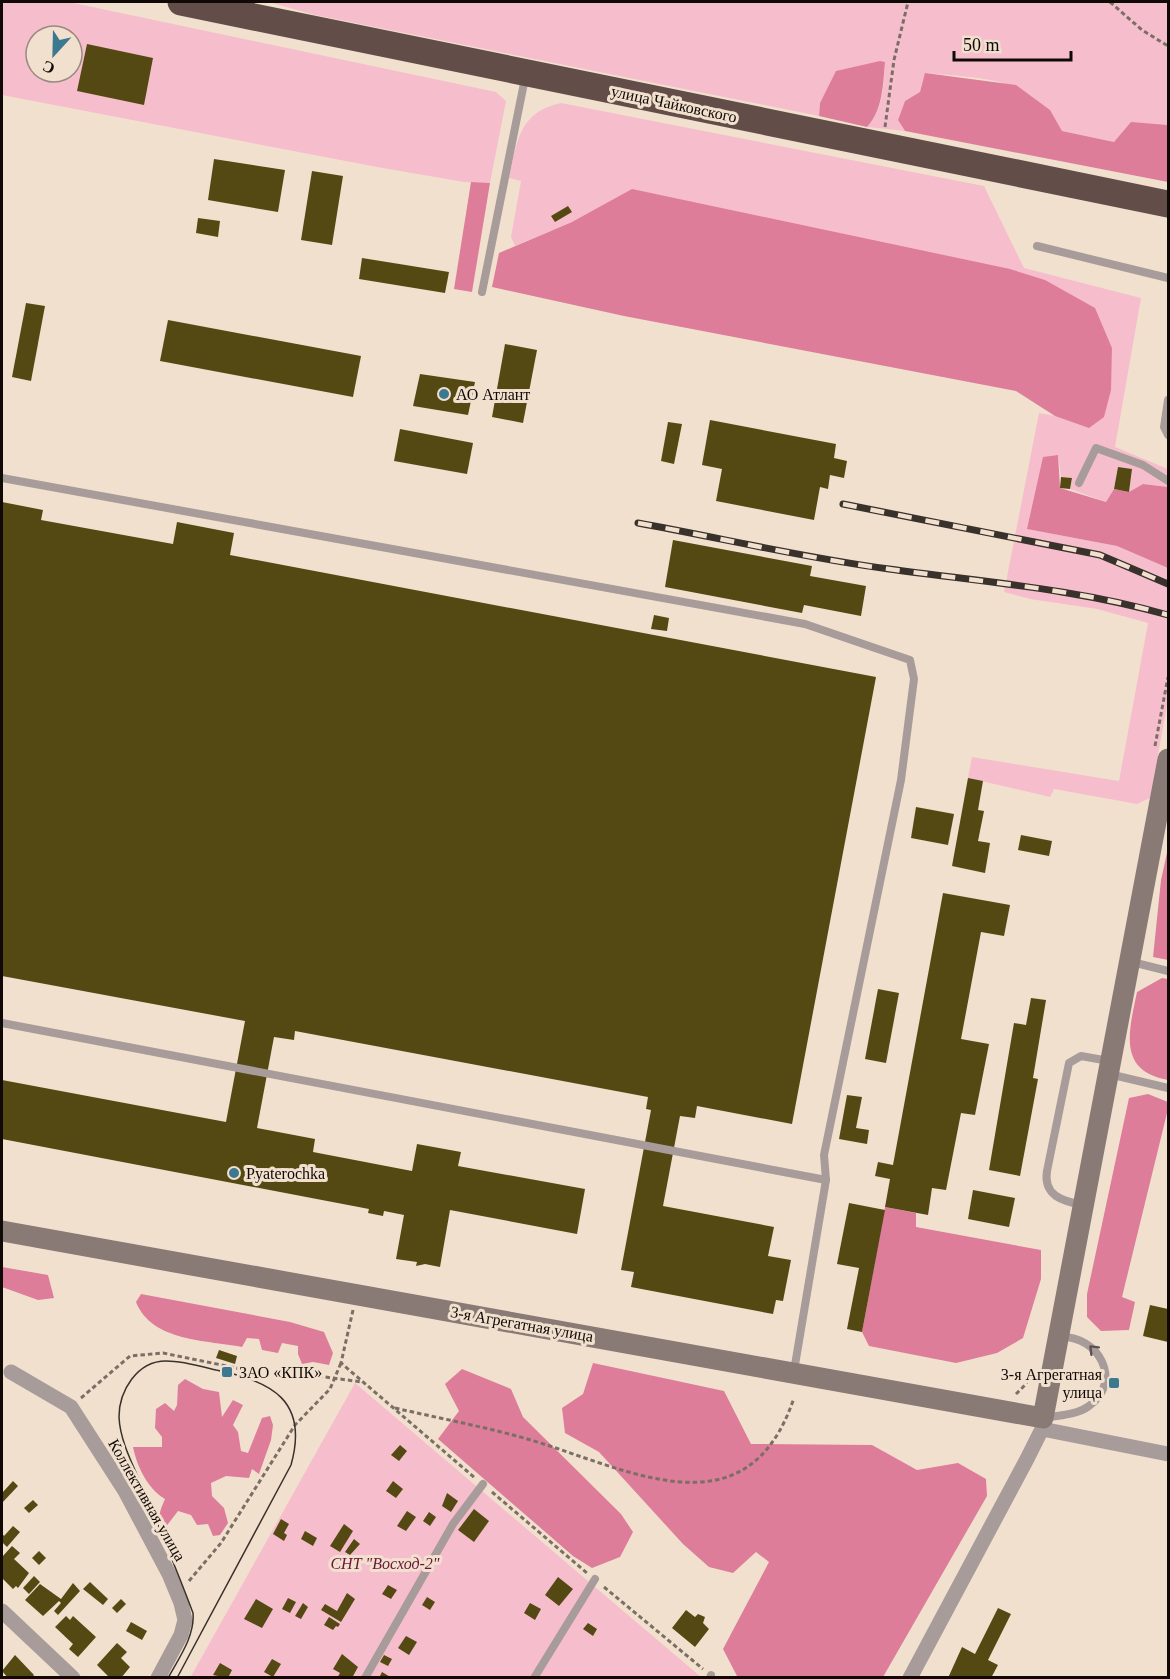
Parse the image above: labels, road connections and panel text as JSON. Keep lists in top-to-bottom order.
{
  "streets": {
    "highway": ["улица Чайковского"],
    "street": ["3-я Агрегатная улица", "Коллективная улица"]
  },
  "parks": ["СНТ \"Восход-2\""],
  "places": {
    "other": ["АО Атлант", "Pyaterochka"],
    "transit": ["ЗАО «КПК»", "3-я Агрегатная улица"]
  },
  "scale_bar": "50 m",
  "north": "bottom"
}
